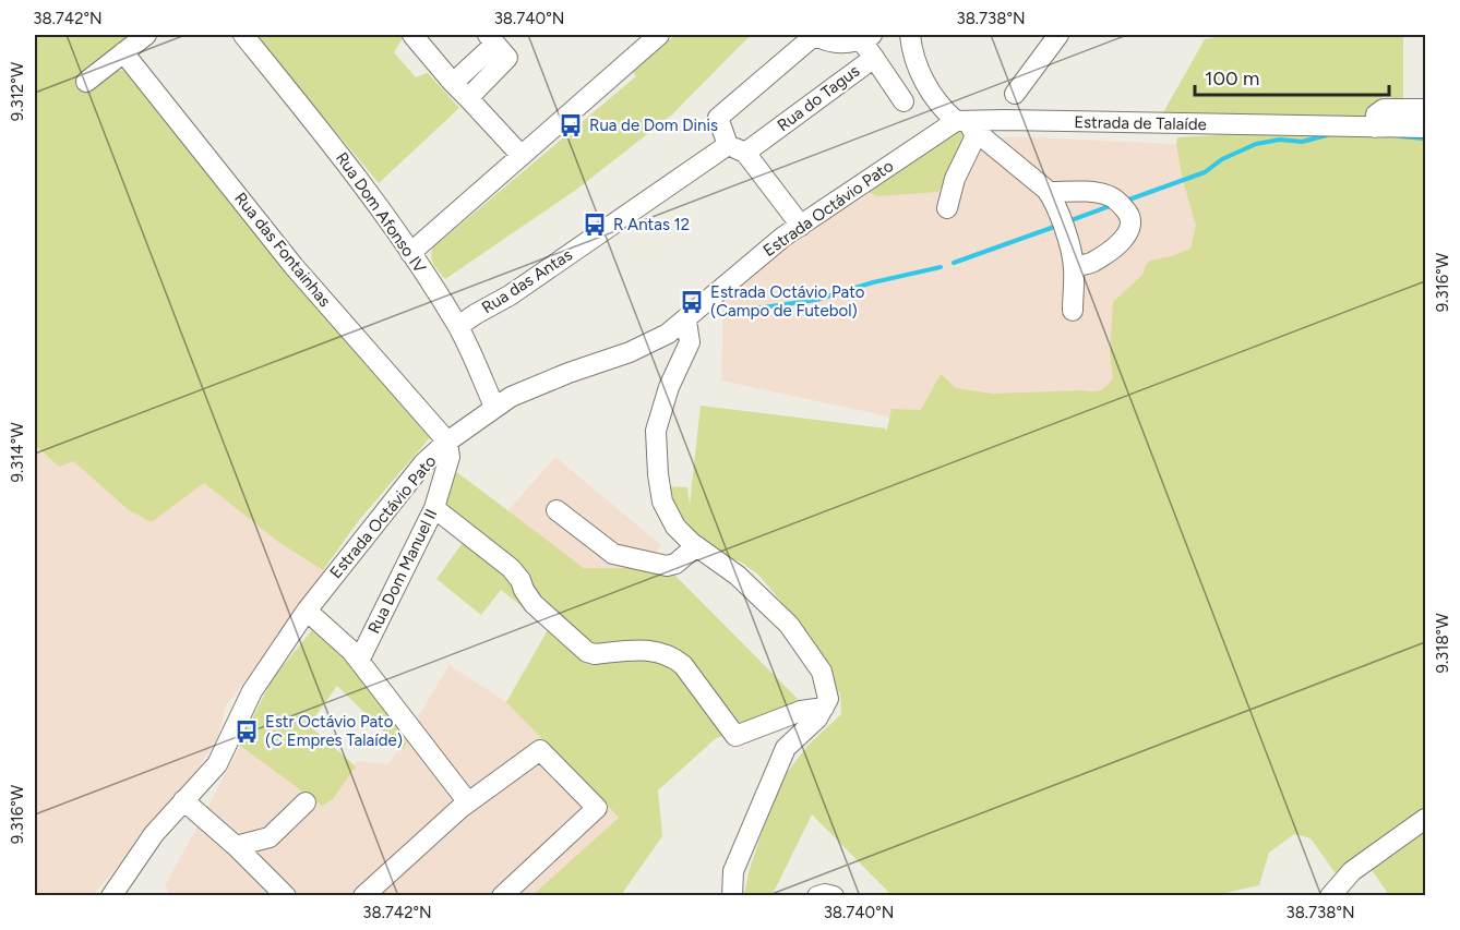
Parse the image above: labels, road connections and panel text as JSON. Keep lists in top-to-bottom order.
{
  "streets": {
    "street": [
      "Rua do Tagus",
      "Estrada de Talaíde",
      "Estrada Octávio Pato",
      "Rua Dom Afonso IV",
      "Rua das Fontainhas",
      "Rua das Antas",
      "Rua Dom Manuel II"
    ]
  },
  "crossings": [
    ["Rua do Tagus", "Rua das Antas"],
    ["Estrada de Talaíde", "Estrada Octávio Pato"],
    ["Estrada Octávio Pato", "Rua Dom Afonso IV"],
    ["Estrada Octávio Pato", "Rua das Fontainhas"],
    ["Estrada Octávio Pato", "Rua Dom Manuel II"],
    ["Rua Dom Afonso IV", "Rua das Antas"],
    ["Rua das Fontainhas", "Rua Dom Manuel II"]
  ],
  "places": {
    "bus stop": [
      "Rua de Dom Dinis",
      "R Antas 12",
      "Estrada Octávio Pato (Campo de Futebol)",
      "Estr Octávio Pato (C Empres Talaíde)"
    ]
  },
  "scale_bar": "100 m",
  "coordinates": [
    "38.742°N",
    "38.740°N",
    "38.738°N",
    "9.312°W",
    "9.316°W",
    "9.314°W",
    "9.318°W"
  ]
}
